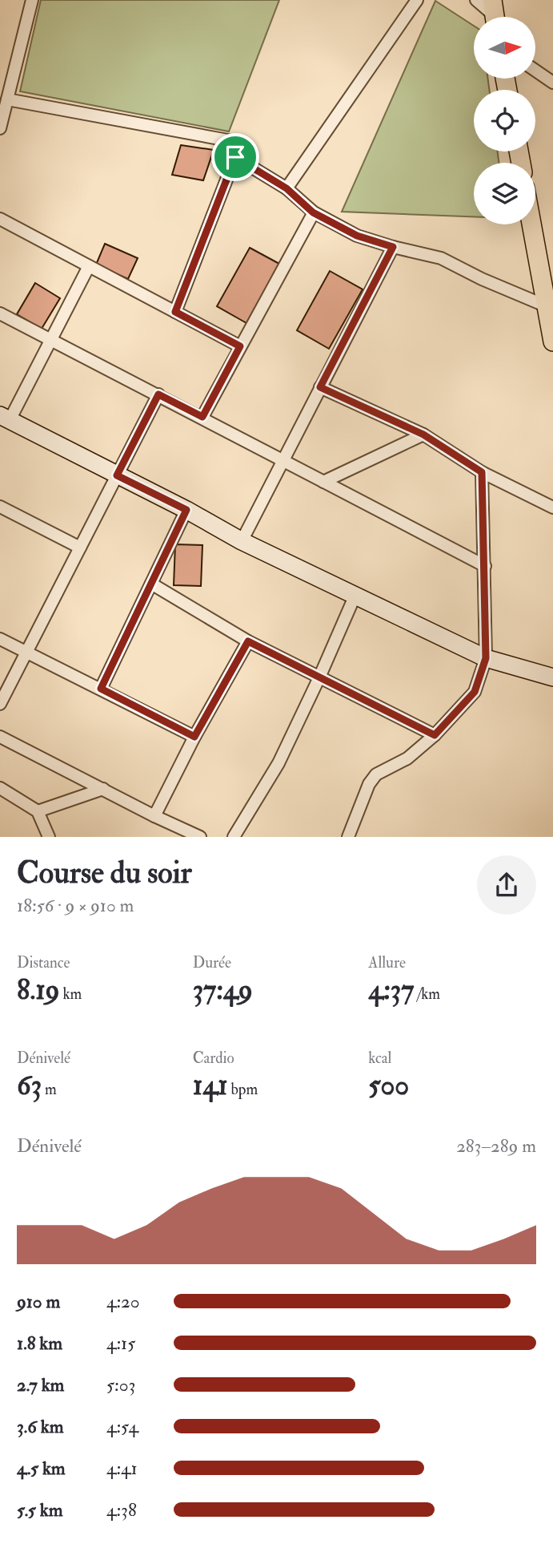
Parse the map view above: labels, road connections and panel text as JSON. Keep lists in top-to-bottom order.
{
  "north": "right",
  "page": {
    "heading": ["Course du soir", "18:56 · 9 × 910 m"],
    "stats": [
      ["Distance", "8.19 km"],
      ["Durée", "37:49"],
      ["Allure", "4:37 /km"],
      ["Dénivelé", "63 m"],
      ["Cardio", "141 bpm"],
      ["kcal", "500"]
    ],
    "chart": ["Dénivelé", "283–289 m"],
    "list": [
      {
        "name": "910 m",
        "note": "4:20"
      },
      {
        "name": "1.8 km",
        "note": "4:15"
      },
      {
        "name": "2.7 km",
        "note": "5:03"
      },
      {
        "name": "3.6 km",
        "note": "4:54"
      },
      {
        "name": "4.5 km",
        "note": "4:41"
      },
      {
        "name": "5.5 km",
        "note": "4:38"
      }
    ]
  }
}
